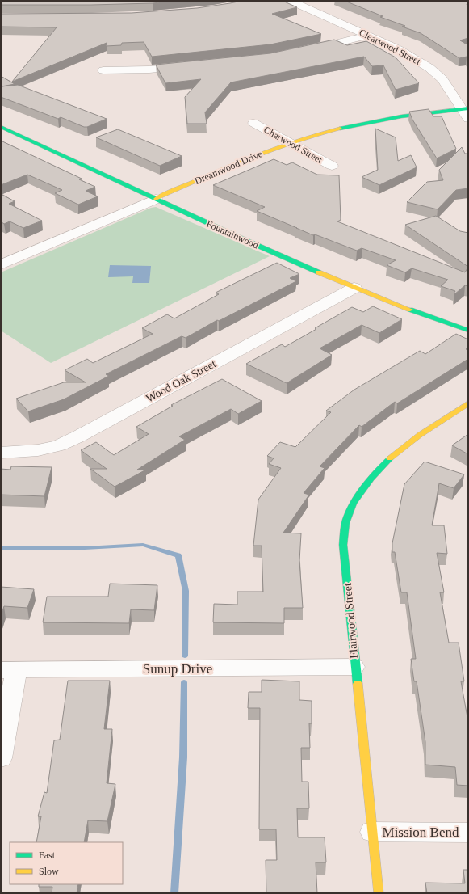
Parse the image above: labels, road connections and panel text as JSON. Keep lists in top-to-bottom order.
{
  "streets": {
    "street": [
      "Clearwood Street",
      "Charwood Street",
      "Dreamwood Drive",
      "Fountainwood",
      "Wood Oak Street",
      "Flairwood Street",
      "Sunup Drive",
      "Mission Bend"
    ]
  },
  "crossings": [
    ["Clearwood Street", "Dreamwood Drive"],
    ["Charwood Street", "Dreamwood Drive"],
    ["Dreamwood Drive", "Fountainwood"],
    ["Fountainwood", "Wood Oak Street"],
    ["Flairwood Street", "Sunup Drive"],
    ["Flairwood Street", "Mission Bend"]
  ],
  "legend": ["Fast", "Slow"]
}
